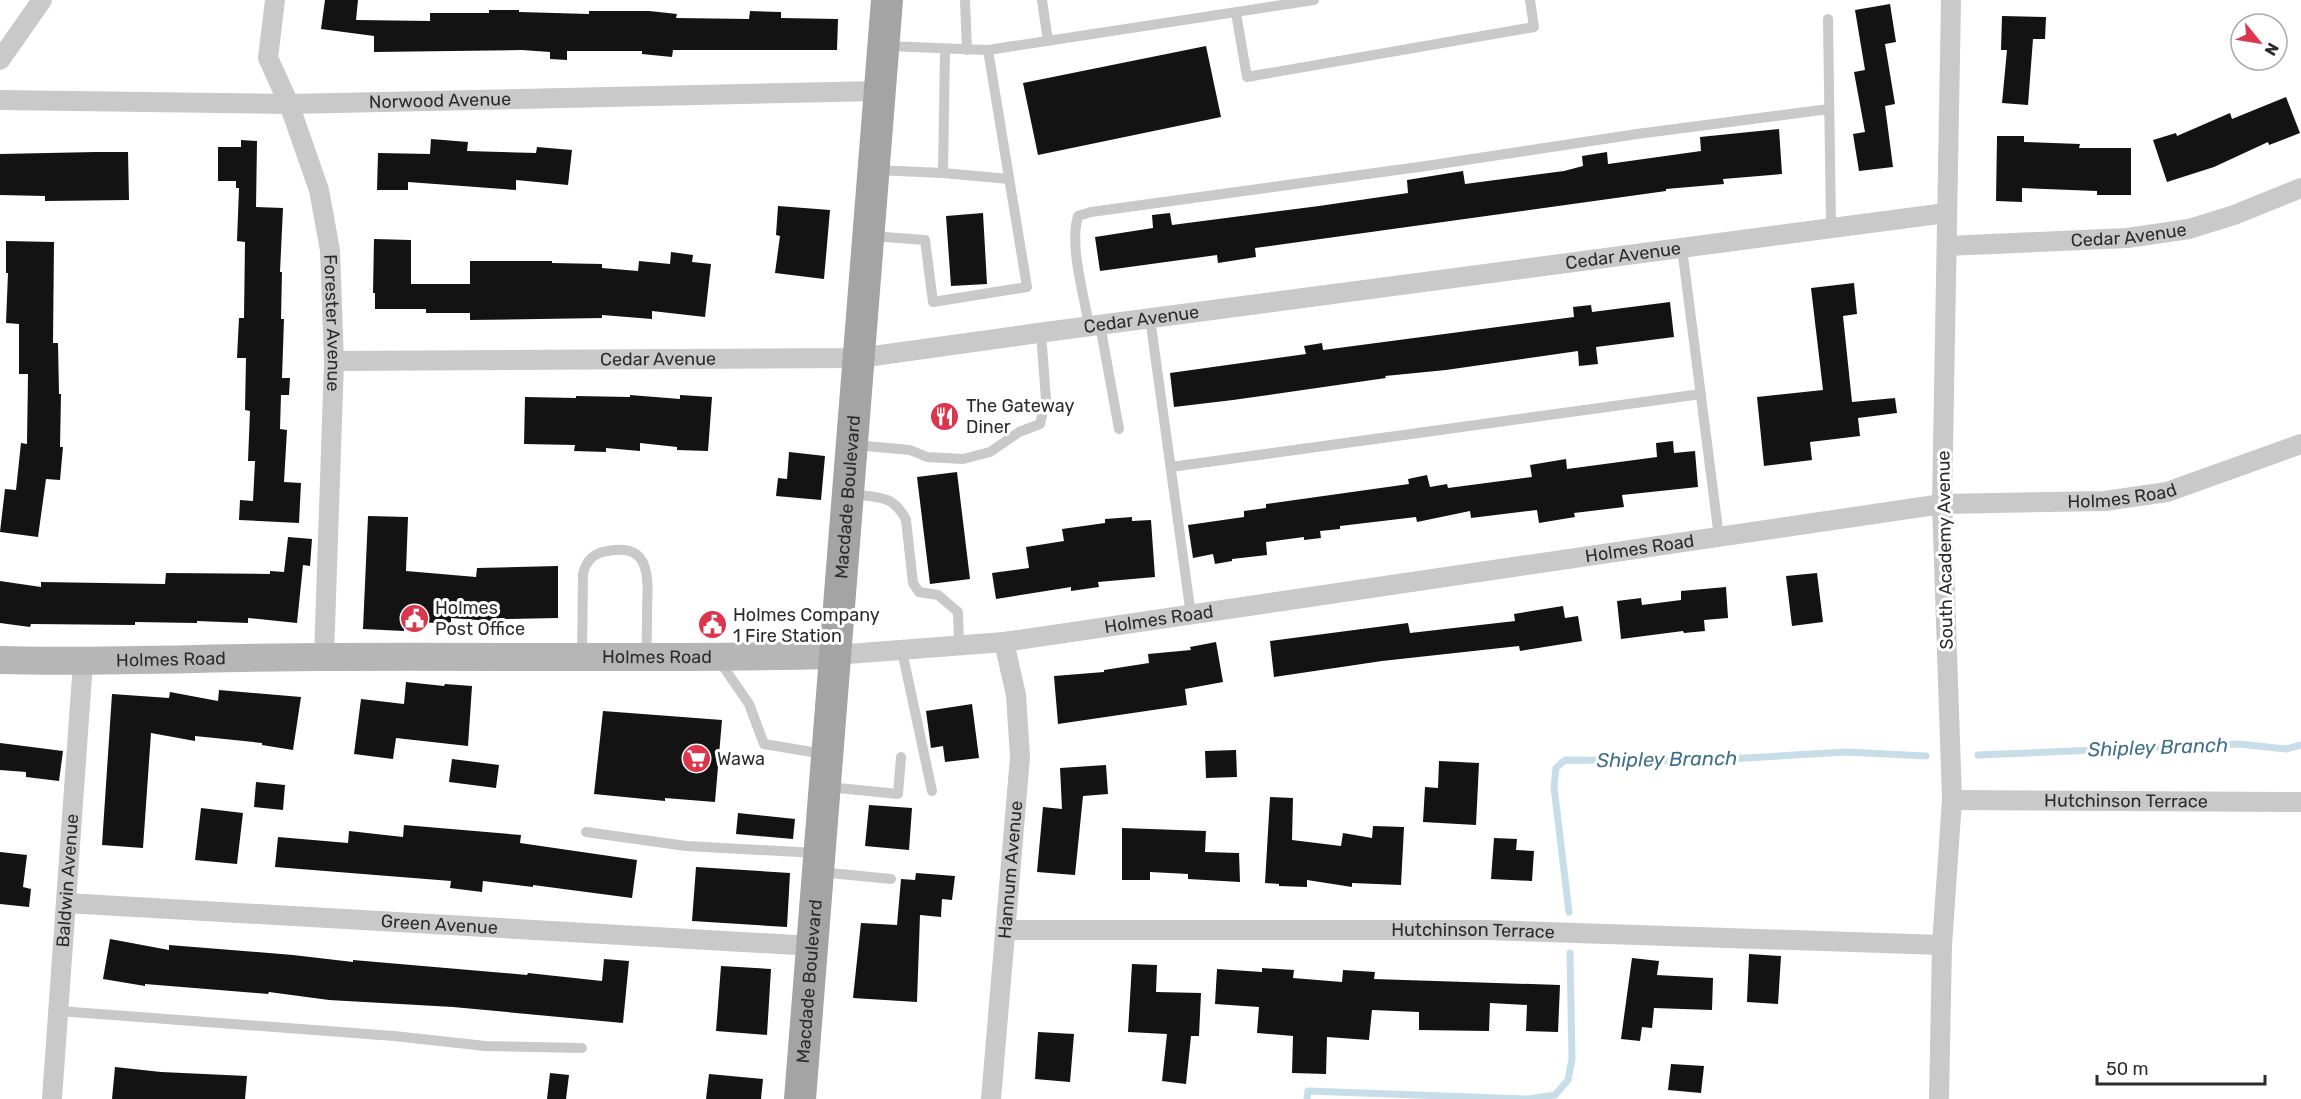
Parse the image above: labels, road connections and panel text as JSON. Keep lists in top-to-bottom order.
{
  "streets": {
    "main road": ["Macdade Boulevard"],
    "street": [
      "Norwood Avenue",
      "Cedar Avenue",
      "Forester Avenue",
      "Holmes Road",
      "South Academy Avenue",
      "Hutchinson Terrace",
      "Hannum Avenue",
      "Baldwin Avenue",
      "Green Avenue"
    ]
  },
  "crossings": [
    ["Norwood Avenue", "Forester Avenue"],
    ["Norwood Avenue", "Macdade Boulevard"],
    ["Cedar Avenue", "Forester Avenue"],
    ["Cedar Avenue", "Macdade Boulevard"],
    ["Cedar Avenue", "South Academy Avenue"],
    ["Forester Avenue", "Holmes Road"],
    ["Holmes Road", "Macdade Boulevard"],
    ["Holmes Road", "South Academy Avenue"],
    ["Holmes Road", "Hannum Avenue"],
    ["Holmes Road", "Baldwin Avenue"],
    ["Macdade Boulevard", "Green Avenue"],
    ["South Academy Avenue", "Hutchinson Terrace"],
    ["Hutchinson Terrace", "Hannum Avenue"],
    ["Baldwin Avenue", "Green Avenue"]
  ],
  "water": ["Shipley Branch"],
  "places": {
    "restaurant": ["The Gateway Diner"],
    "public building": ["Holmes Post Office", "Holmes Company 1 Fire Station"],
    "supermarket": ["Wawa"]
  },
  "scale_bar": "50 m",
  "north": "bottom right"
}
